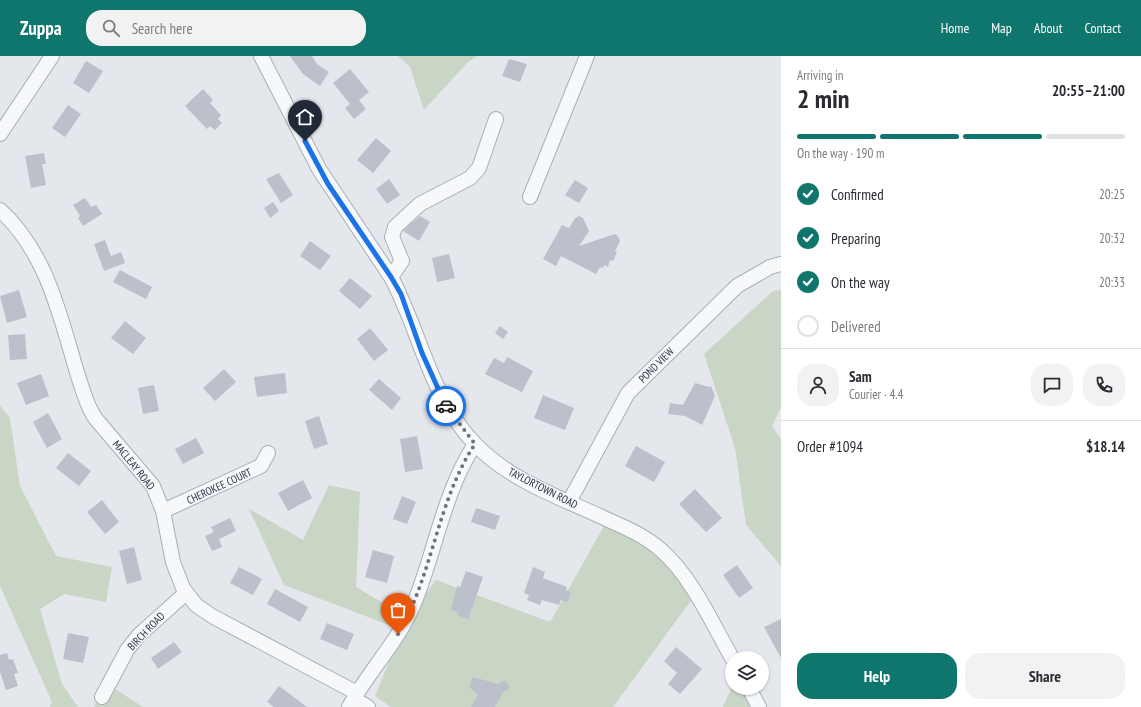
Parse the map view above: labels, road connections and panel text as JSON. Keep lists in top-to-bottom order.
{
  "streets": {
    "street": [
      "POND VIEW",
      "MACLEAY ROAD",
      "CHEROKEE COURT",
      "TAYLORTOWN ROAD",
      "BIRCH ROAD"
    ]
  },
  "crossings": [
    ["POND VIEW", "TAYLORTOWN ROAD"],
    ["MACLEAY ROAD", "CHEROKEE COURT"],
    ["MACLEAY ROAD", "BIRCH ROAD"]
  ],
  "page": {
    "header": "Zuppa",
    "search": "Search here",
    "nav": [
      "Home",
      "Map",
      "About",
      "Contact"
    ],
    "heading": ["2 min", "Arriving in", "20:55–21:00"],
    "panel": [
      "Sam",
      "Courier · 4.4",
      "Order #1094",
      "$18.14"
    ],
    "bar": "On the way · 190 m",
    "list": [
      ["Confirmed", "20:25"],
      ["Preparing", "20:32"],
      ["On the way", "20:33"],
      "Delivered"
    ],
    "buttons": ["Help", "Share"]
  }
}
